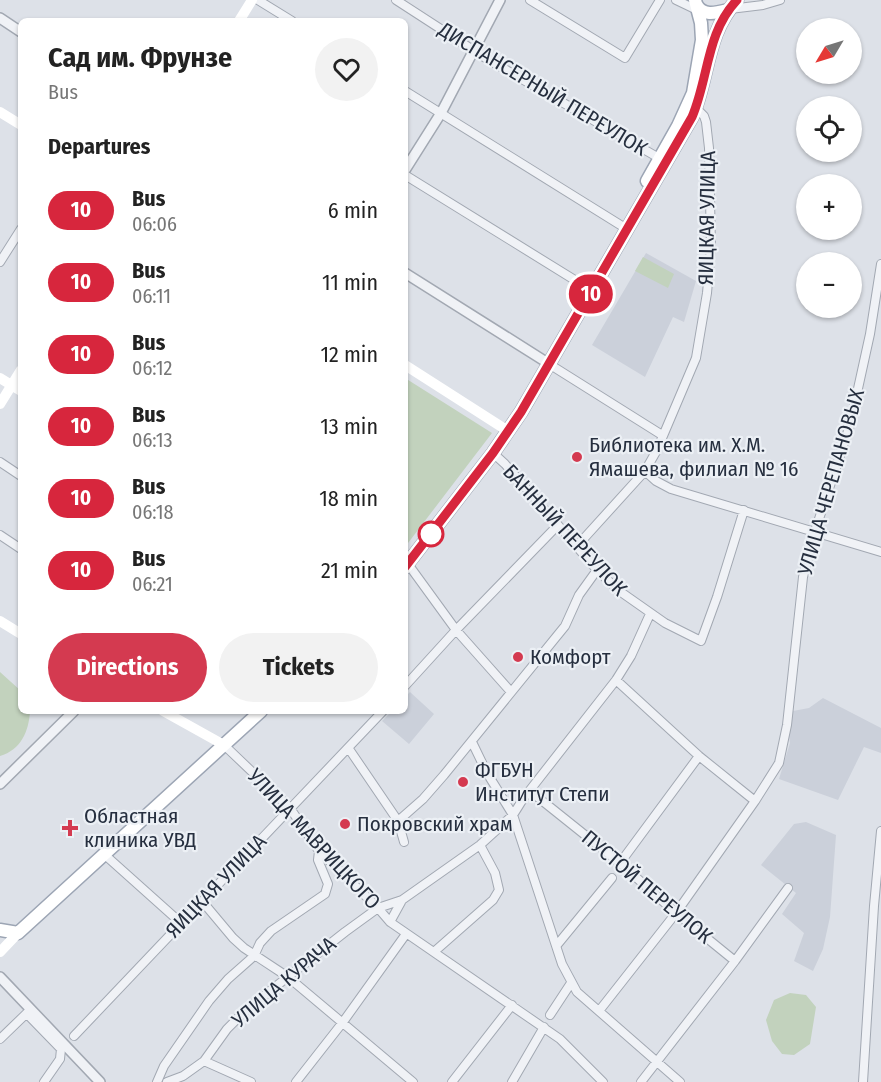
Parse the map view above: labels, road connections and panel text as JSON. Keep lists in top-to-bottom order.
{
  "streets": {
    "main road": ["УЛИЦА МАВРИЦКОГО"],
    "street": [
      "ДИСПАНСЕРНЫЙ ПЕРЕУЛОК",
      "ЯИЦКАЯ УЛИЦА",
      "УЛИЦА ЧЕРЕПАНОВЫХ",
      "БАННЫЙ ПЕРЕУЛОК",
      "ПУСТОЙ ПЕРЕУЛОК",
      "УЛИЦА КУРАЧА"
    ]
  },
  "crossings": [
    ["ЯИЦКАЯ УЛИЦА", "БАННЫЙ ПЕРЕУЛОК"],
    ["ЯИЦКАЯ УЛИЦА", "УЛИЦА МАВРИЦКОГО"],
    ["УЛИЦА ЧЕРЕПАНОВЫХ", "ПУСТОЙ ПЕРЕУЛОК"],
    ["УЛИЦА МАВРИЦКОГО", "УЛИЦА КУРАЧА"]
  ],
  "places": {
    "other": [
      "Библиотека им. Х.М. Ямашева, филиал № 16",
      "Комфорт",
      "ФГБУН Институт Степи",
      "Покровский храм"
    ],
    "health": ["Областная клиника УВД"]
  },
  "lines": ["bus line 10"],
  "north": "bottom left",
  "page": {
    "on_map": "10",
    "map_buttons": ["+", "−"],
    "heading": [
      ["Сад им. Фрунзе", "Bus"],
      "Departures"
    ],
    "list": [
      {
        "mark": "10",
        "name": "Bus",
        "note": "06:06",
        "value": "6 min"
      },
      {
        "mark": "10",
        "name": "Bus",
        "note": "06:11",
        "value": "11 min"
      },
      {
        "mark": "10",
        "name": "Bus",
        "note": "06:12",
        "value": "12 min"
      },
      {
        "mark": "10",
        "name": "Bus",
        "note": "06:13",
        "value": "13 min"
      },
      {
        "mark": "10",
        "name": "Bus",
        "note": "06:18",
        "value": "18 min"
      },
      {
        "mark": "10",
        "name": "Bus",
        "note": "06:21",
        "value": "21 min"
      }
    ],
    "buttons": ["Directions", "Tickets"]
  }
}
